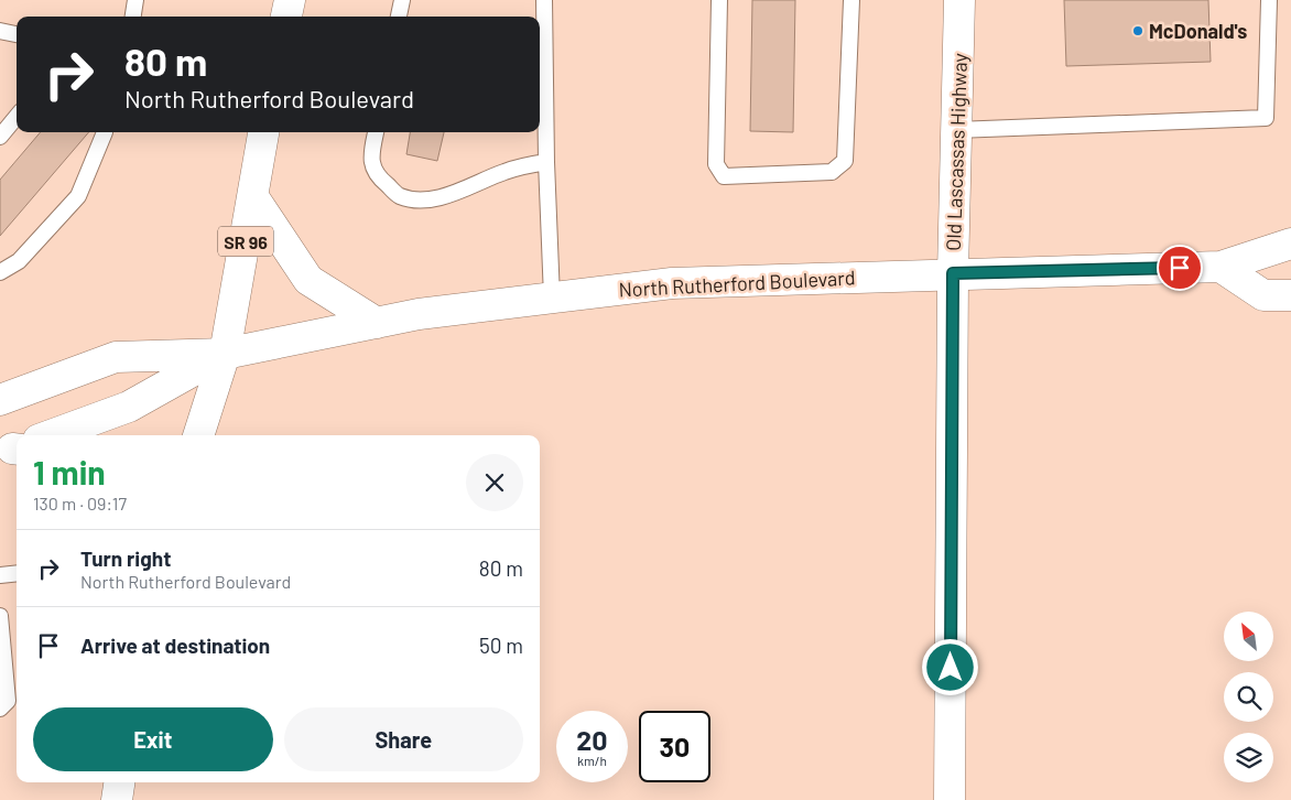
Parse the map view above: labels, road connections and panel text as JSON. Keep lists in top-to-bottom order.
{
  "streets": {
    "main road": ["Old Lascassas Highway", "SR 96", "North Rutherford Boulevard"]
  },
  "crossings": [
    ["Old Lascassas Highway", "North Rutherford Boulevard"],
    ["SR 96", "North Rutherford Boulevard"]
  ],
  "places": ["McDonald's"],
  "north": "top left",
  "page": {
    "turn": ["80 m", "North Rutherford Boulevard"],
    "heading": ["1 min", "130 m · 09:17"],
    "list": [
      {
        "name": "Turn right",
        "note": "North Rutherford Boulevard",
        "value": "80 m"
      },
      {
        "name": "Arrive at destination",
        "value": "50 m"
      }
    ],
    "buttons": ["Exit", "Share"],
    "speed": "20 km/h",
    "limit": "30"
  }
}
